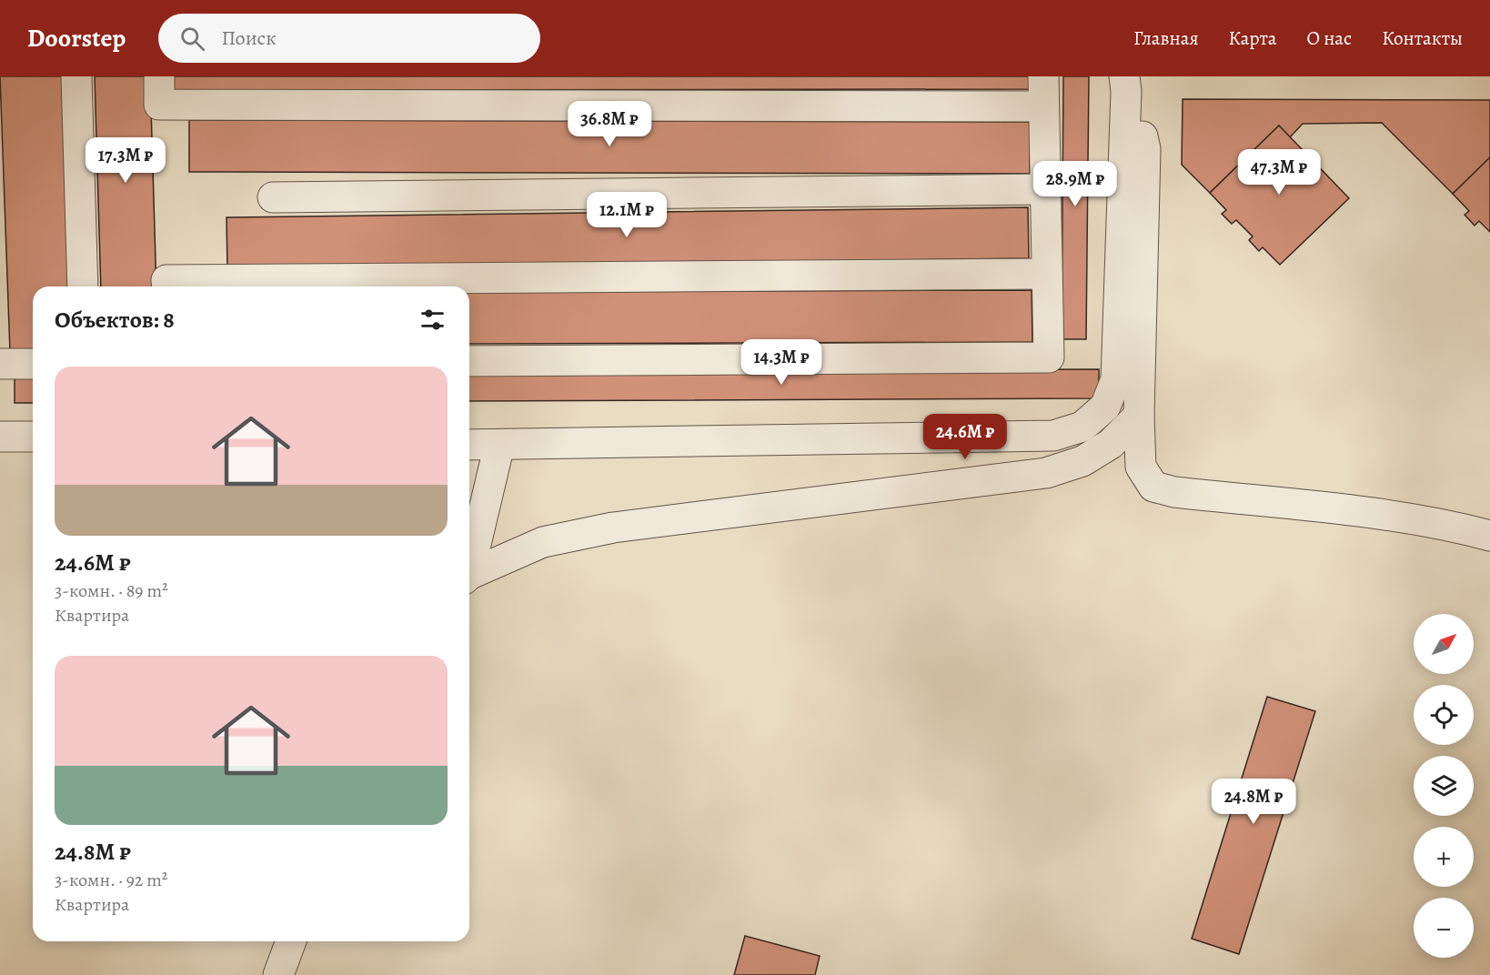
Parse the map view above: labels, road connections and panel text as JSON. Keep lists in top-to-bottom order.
{
  "north": "top right",
  "page": {
    "header": "Doorstep",
    "search": "Поиск",
    "nav": [
      "Главная",
      "Карта",
      "О нас",
      "Контакты"
    ],
    "price": [
      "36.8M ₽",
      "17.3M ₽",
      "47.3M ₽",
      "28.9M ₽",
      "12.1M ₽",
      "14.3M ₽",
      "24.6M ₽",
      "24.8M ₽"
    ],
    "heading": "Объектов: 8",
    "list": [
      {
        "name": "24.6M ₽",
        "note": "3-комн. · 89 m² · Квартира"
      },
      {
        "name": "24.8M ₽",
        "note": "3-комн. · 92 m² · Квартира"
      }
    ],
    "map_buttons": ["+", "−"]
  }
}
